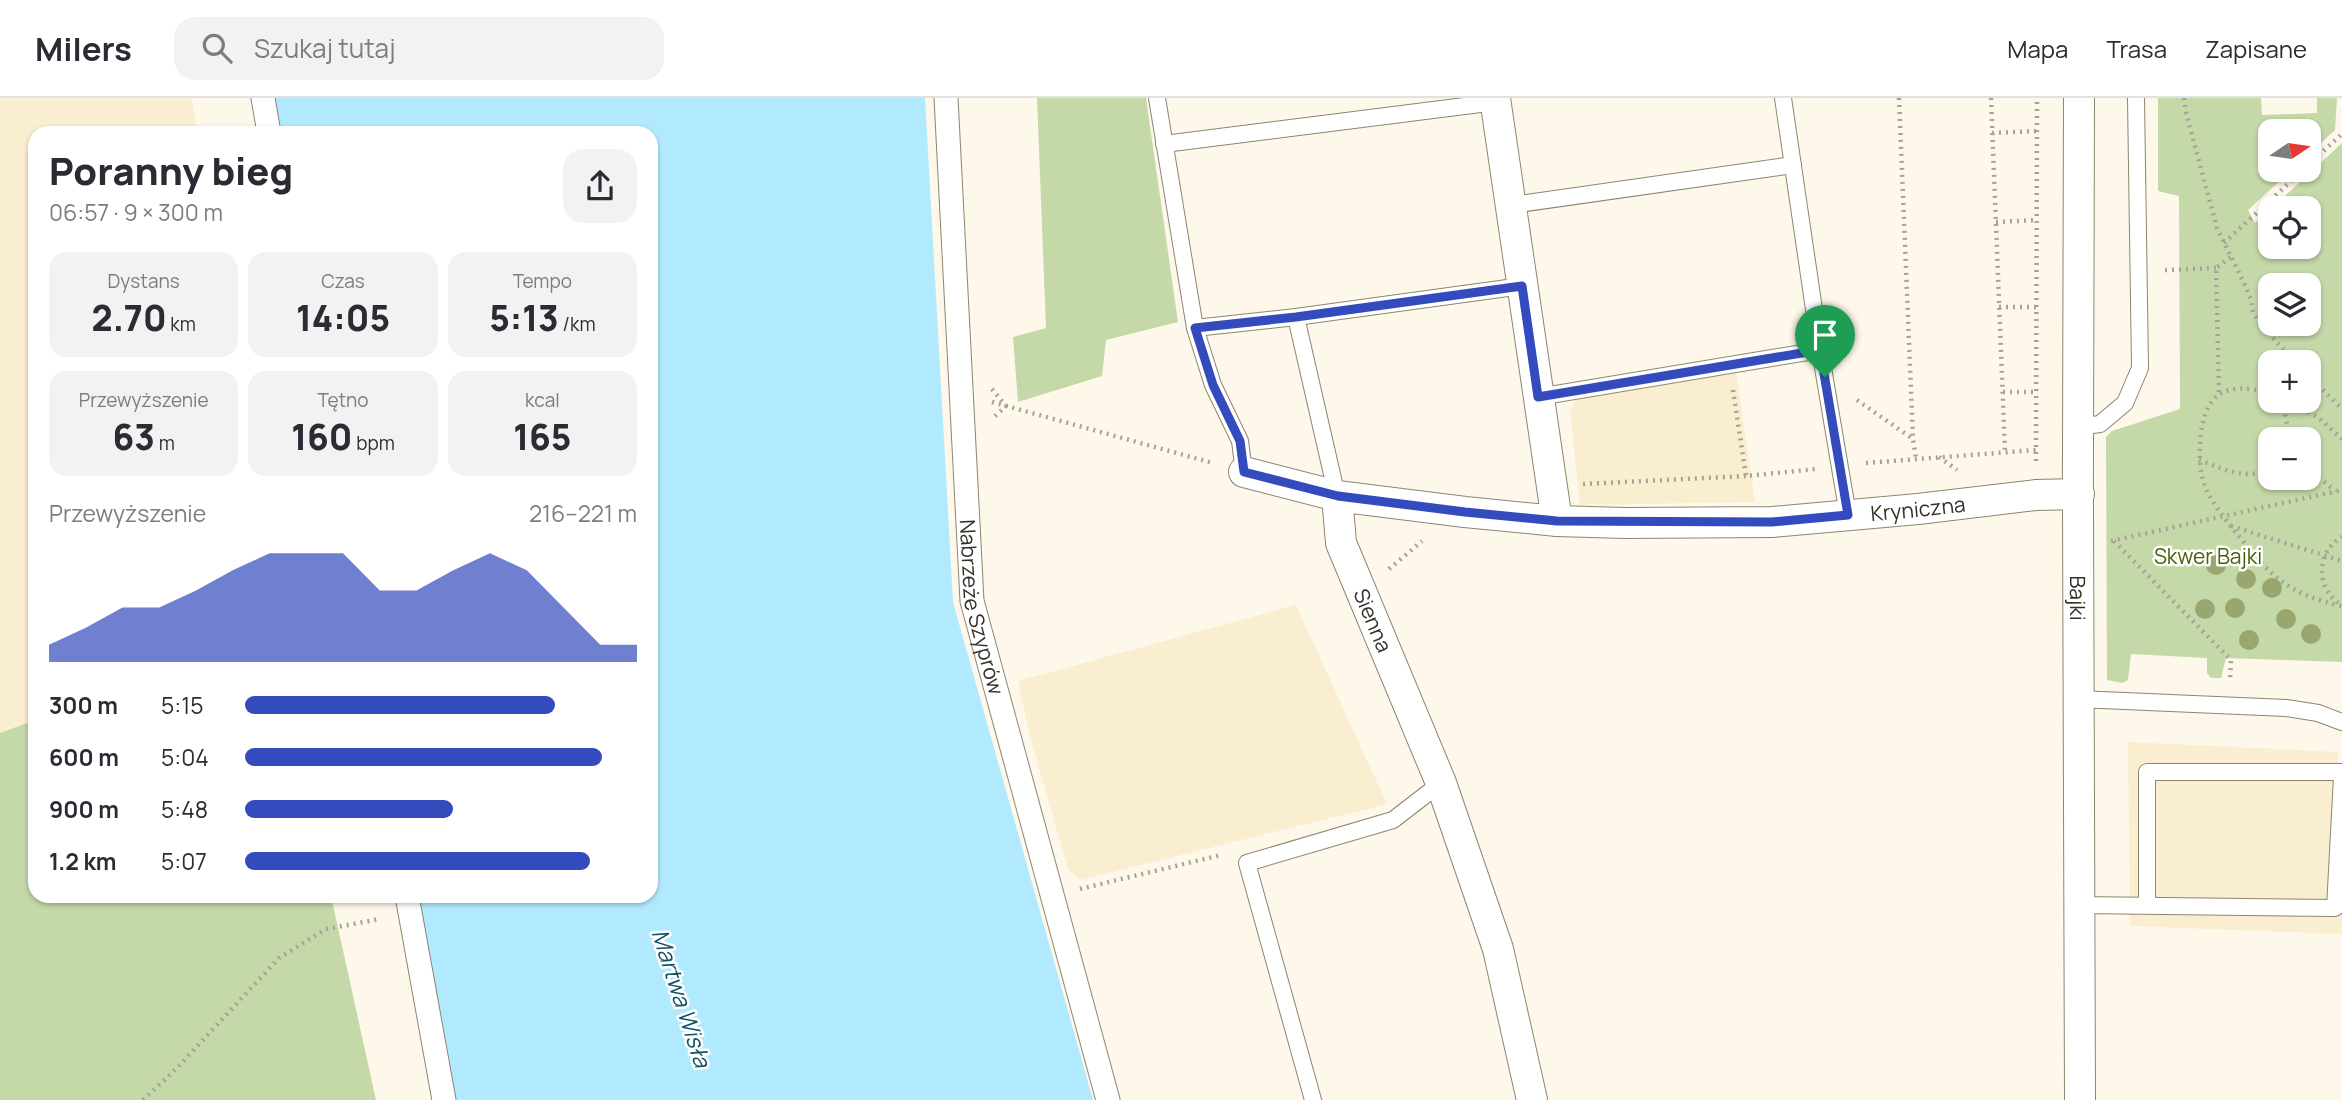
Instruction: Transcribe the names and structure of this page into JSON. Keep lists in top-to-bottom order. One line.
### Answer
{"streets":{"street":["Kryniczna","Bajki","Nabrzeże Szyprów","Sienna"]},"crossings":[["Kryniczna","Bajki"],["Kryniczna","Sienna"]],"water":["Martwa Wisła"],"parks":["Skwer Bajki"],"north":"right","page":{"header":"Milers","search":"Szukaj tutaj","nav":["Mapa","Trasa","Zapisane"],"map_buttons":["+","−"],"heading":["Poranny bieg","06:57 · 9 × 300 m"],"stats":[["Dystans","2.70 km"],["Czas","14:05"],["Tempo","5:13 /km"],["Przewyższenie","63 m"],["Tętno","160 bpm"],["kcal","165"]],"chart":["Przewyższenie","216–221 m"],"list":[{"name":"300 m","note":"5:15"},{"name":"600 m","note":"5:04"},{"name":"900 m","note":"5:48"},{"name":"1.2 km","note":"5:07"}]}}
